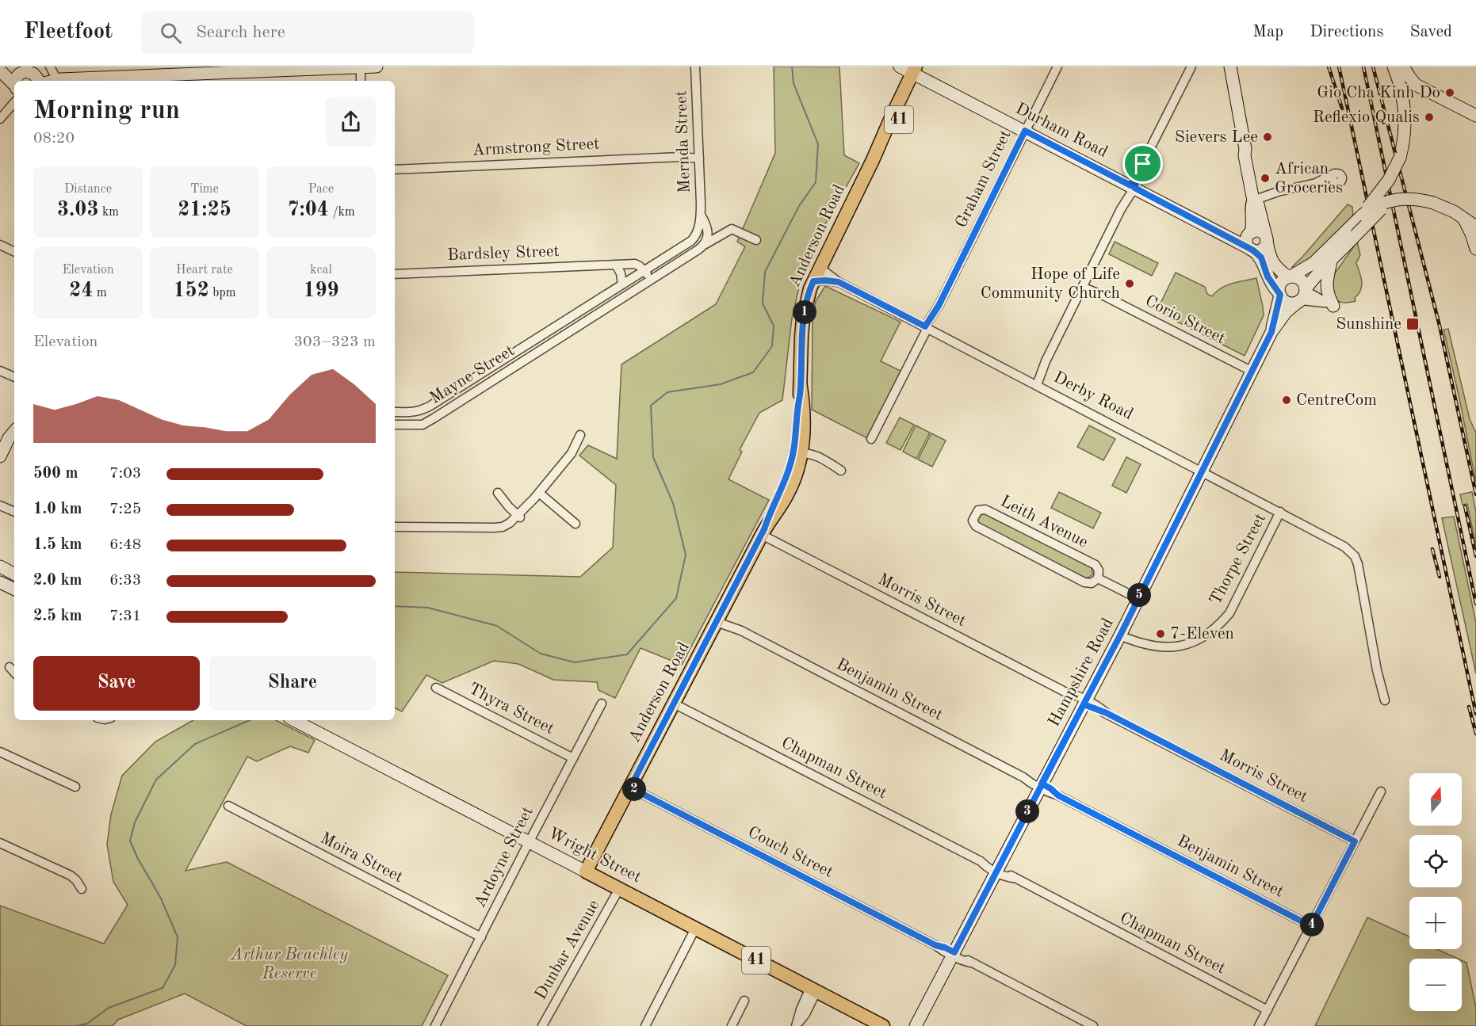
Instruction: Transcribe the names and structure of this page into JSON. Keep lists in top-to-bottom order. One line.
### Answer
{"streets":{"main road":["41","Anderson Road","Wright Street"],"street":["Durham Road","Mernda Street","Armstrong Street","Graham Street","Bardsley Street","Corio Street","Mayne Street","Derby Road","Leith Avenue","Thorpe Street","Morris Street","Hampshire Road","Benjamin Street","Thyra Street","Chapman Street","Couch Street","Ardoyne Street","Moira Street","Dunbar Avenue"]},"crossings":[["Durham Road","Graham Street"],["Durham Road","Anderson Road"],["Mernda Street","Armstrong Street"],["Mernda Street","Mayne Street"],["Graham Street","Derby Road"],["Anderson Road","Derby Road"],["Anderson Road","Morris Street"],["Anderson Road","Benjamin Street"],["Anderson Road","Chapman Street"],["Anderson Road","Couch Street"],["Anderson Road","Wright Street"],["Bardsley Street","Mayne Street"],["Corio Street","Hampshire Road"],["Derby Road","Thorpe Street"],["Derby Road","Hampshire Road"],["Leith Avenue","Hampshire Road"],["Thorpe Street","Hampshire Road"],["Morris Street","Hampshire Road"],["Hampshire Road","Benjamin Street"],["Hampshire Road","Chapman Street"],["Hampshire Road","Couch Street"],["Thyra Street","Ardoyne Street"],["Wright Street","Ardoyne Street"],["Wright Street","Dunbar Avenue"],["Ardoyne Street","Moira Street"]],"parks":["Arthur Beachley Reserve"],"places":{"other":["Gio Cha Kinh Do","Reflexio Qualis","Sievers Lee","African Groceries","Hope of Life Community Church","CentreCom","7-Eleven"],"transit":["Sunshine"]},"north":"top","page":{"header":"Fleetfoot","search":"Search here","nav":["Map","Directions","Saved"],"heading":["Morning run","08:20"],"stats":[["Distance","3.03 km"],["Time","21:25"],["Pace","7:04 /km"],["Elevation","24 m"],["Heart rate","152 bpm"],["kcal","199"]],"pins":["1","5","2","3","4"],"chart":["Elevation","303–323 m"],"list":[{"name":"500 m","note":"7:03"},{"name":"1.0 km","note":"7:25"},{"name":"1.5 km","note":"6:48"},{"name":"2.0 km","note":"6:33"},{"name":"2.5 km","note":"7:31"}],"buttons":["Save","Share"],"map_buttons":["+","−"]}}
